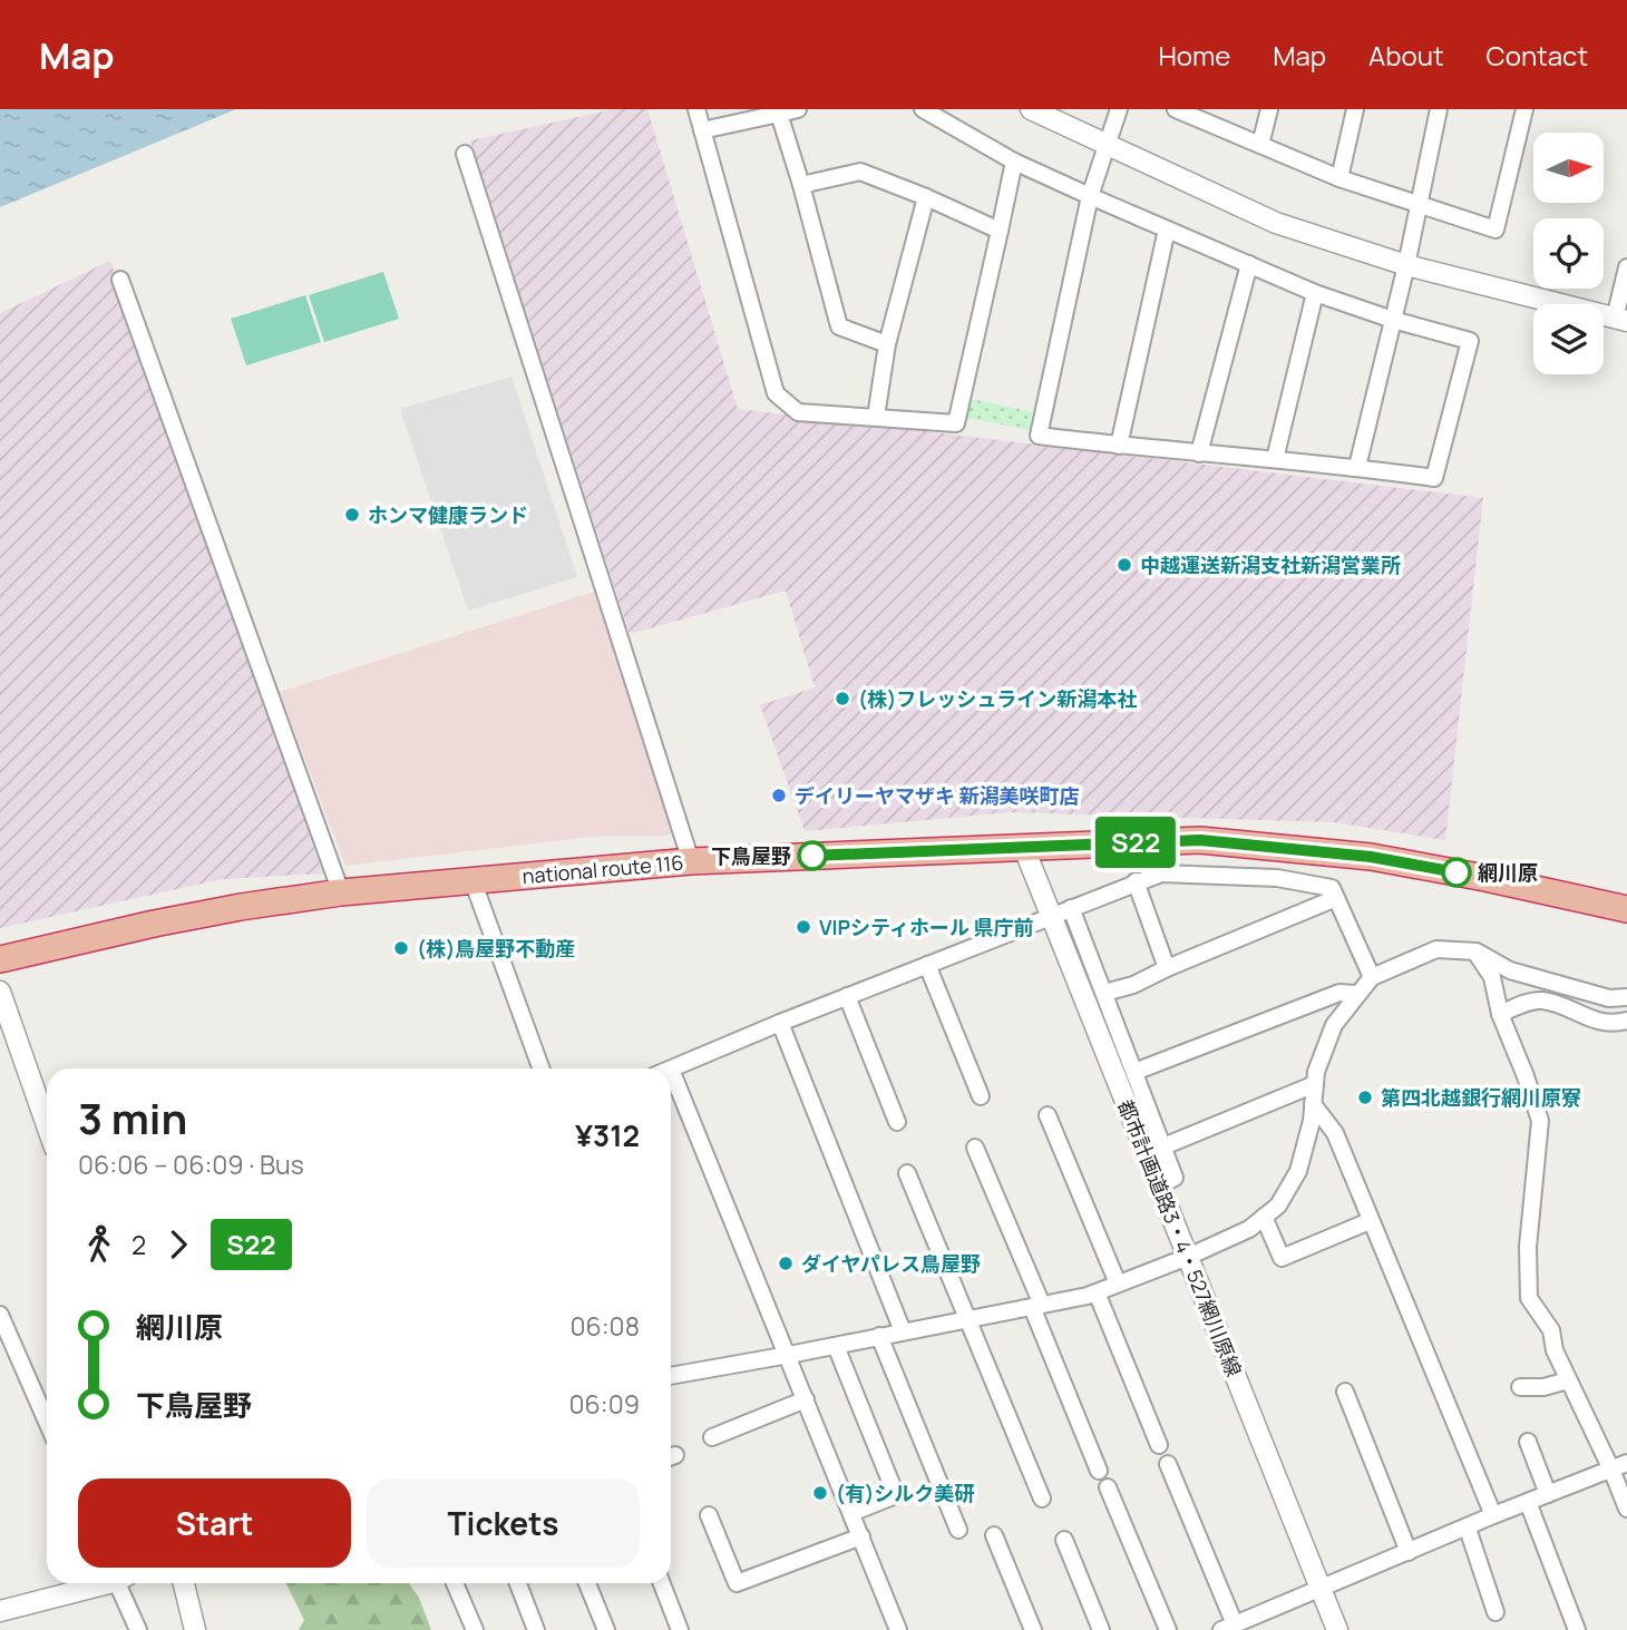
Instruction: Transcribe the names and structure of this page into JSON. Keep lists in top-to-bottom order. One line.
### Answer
{"streets":{"highway":["national route 116"],"street":["都市計画道路3・4・527網川原線"]},"crossings":[["national route 116","都市計画道路3・4・527網川原線"]],"places":["ホンマ健康ランド","中越運送新潟支社新潟営業所","(株)フレッシュライン新潟本社","デイリーヤマザキ 新潟美咲町店","下鳥屋野","網川原","VIPシティホール 県庁前","(株)鳥屋野不動産","第四北越銀行網川原寮","ダイヤパレス鳥屋野","(有)シルク美研"],"lines":["bus line S22"],"north":"right","page":{"header":"Map","nav":["Home","Map","About","Contact"],"on_map":"S22","heading":["3 min","06:06 – 06:09 · Bus","¥312"],"legs":["2","S22"],"list":[{"name":"網川原","value":"06:08"},{"name":"下鳥屋野","value":"06:09"}],"buttons":["Start","Tickets"]}}
